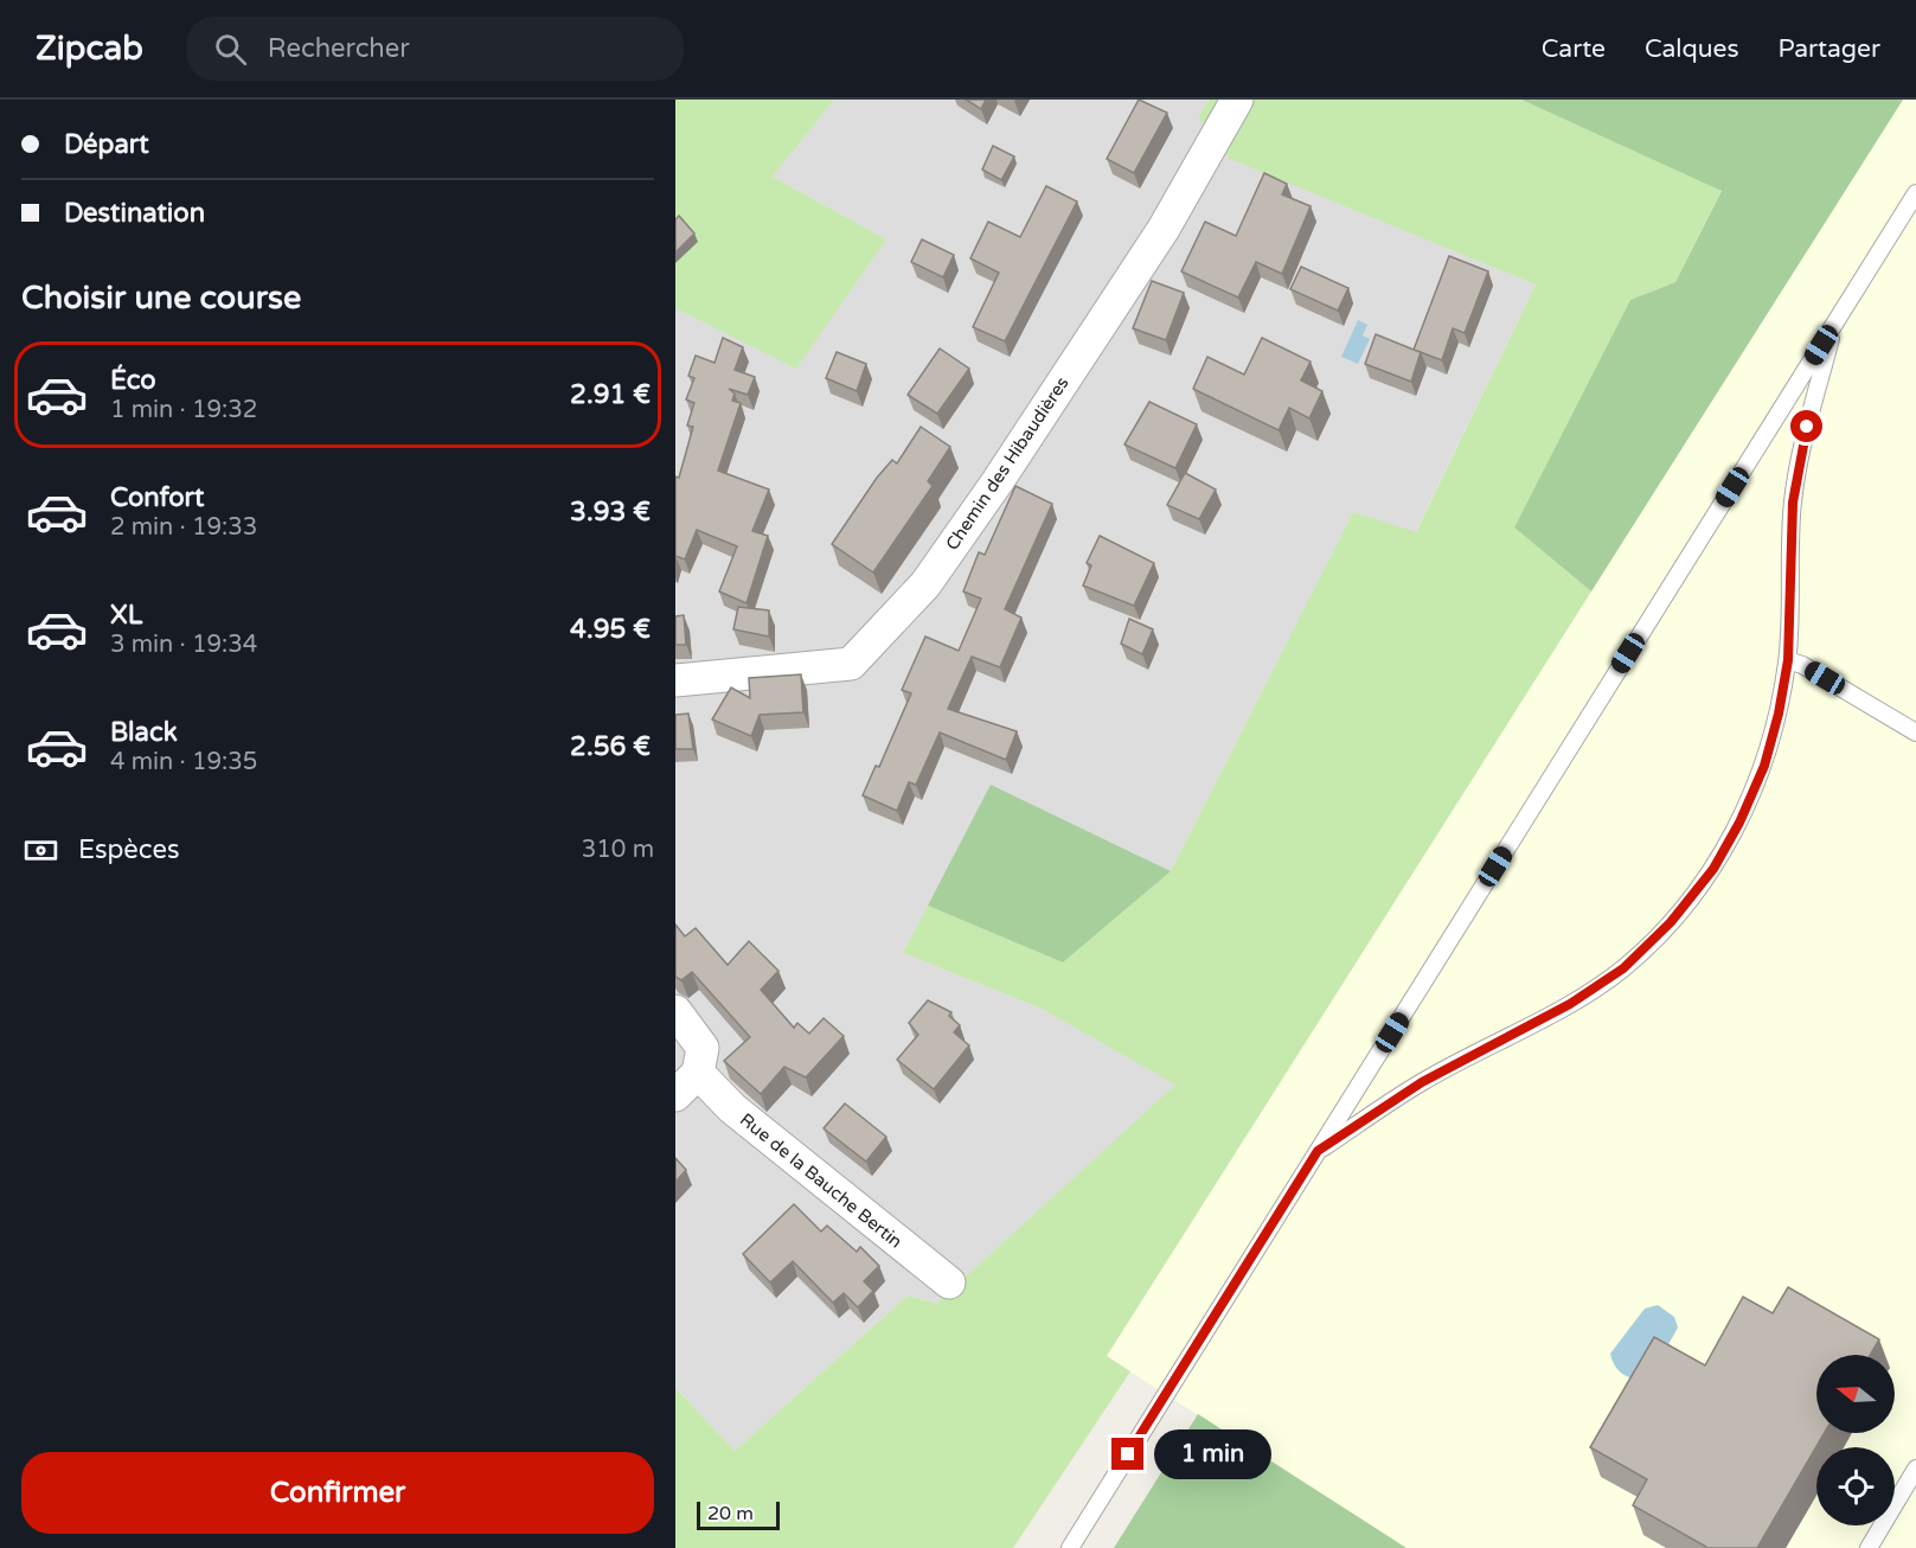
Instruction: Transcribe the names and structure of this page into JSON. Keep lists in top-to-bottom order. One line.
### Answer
{"streets":{"street":["Chemin des Hibaudières","Rue de la Bauche Bertin"]},"scale_bar":"20 m","north":"left","page":{"header":"Zipcab","search":"Rechercher","nav":["Carte","Calques","Partager"],"banner":["Départ","Destination"],"heading":"Choisir une course","list":[{"name":"Éco","note":"1 min · 19:32","value":"2.91 €"},{"name":"Confort","note":"2 min · 19:33","value":"3.93 €"},{"name":"XL","note":"3 min · 19:34","value":"4.95 €"},{"name":"Black","note":"4 min · 19:35","value":"2.56 €"}],"pay":["Espèces","310 m"],"bubble":"1 min","buttons":"Confirmer","scale":"20 m"}}
